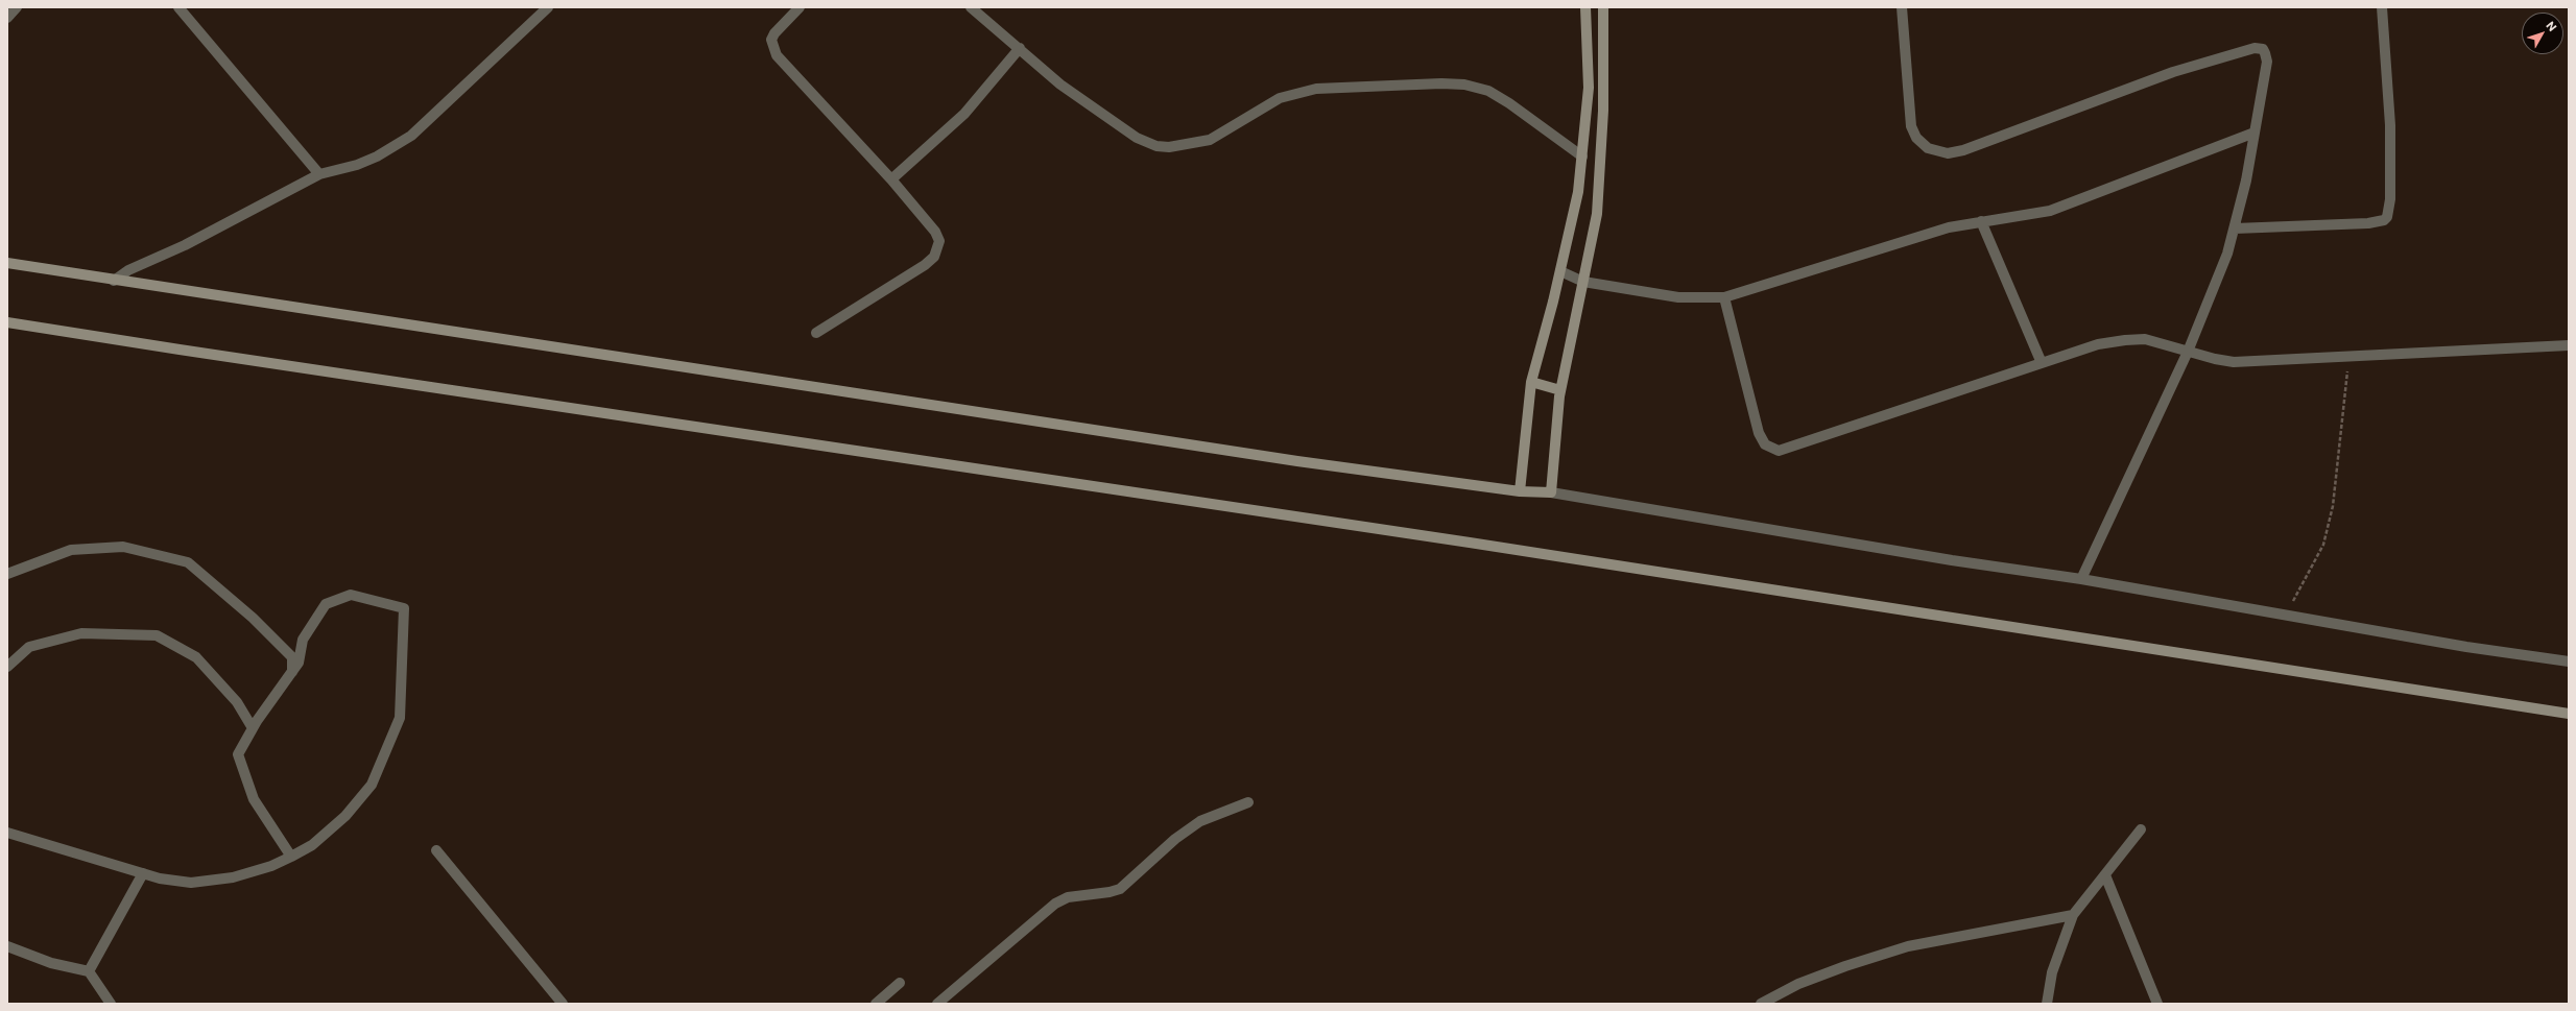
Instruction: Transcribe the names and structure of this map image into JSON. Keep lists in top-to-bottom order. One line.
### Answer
{"north":"top right"}
